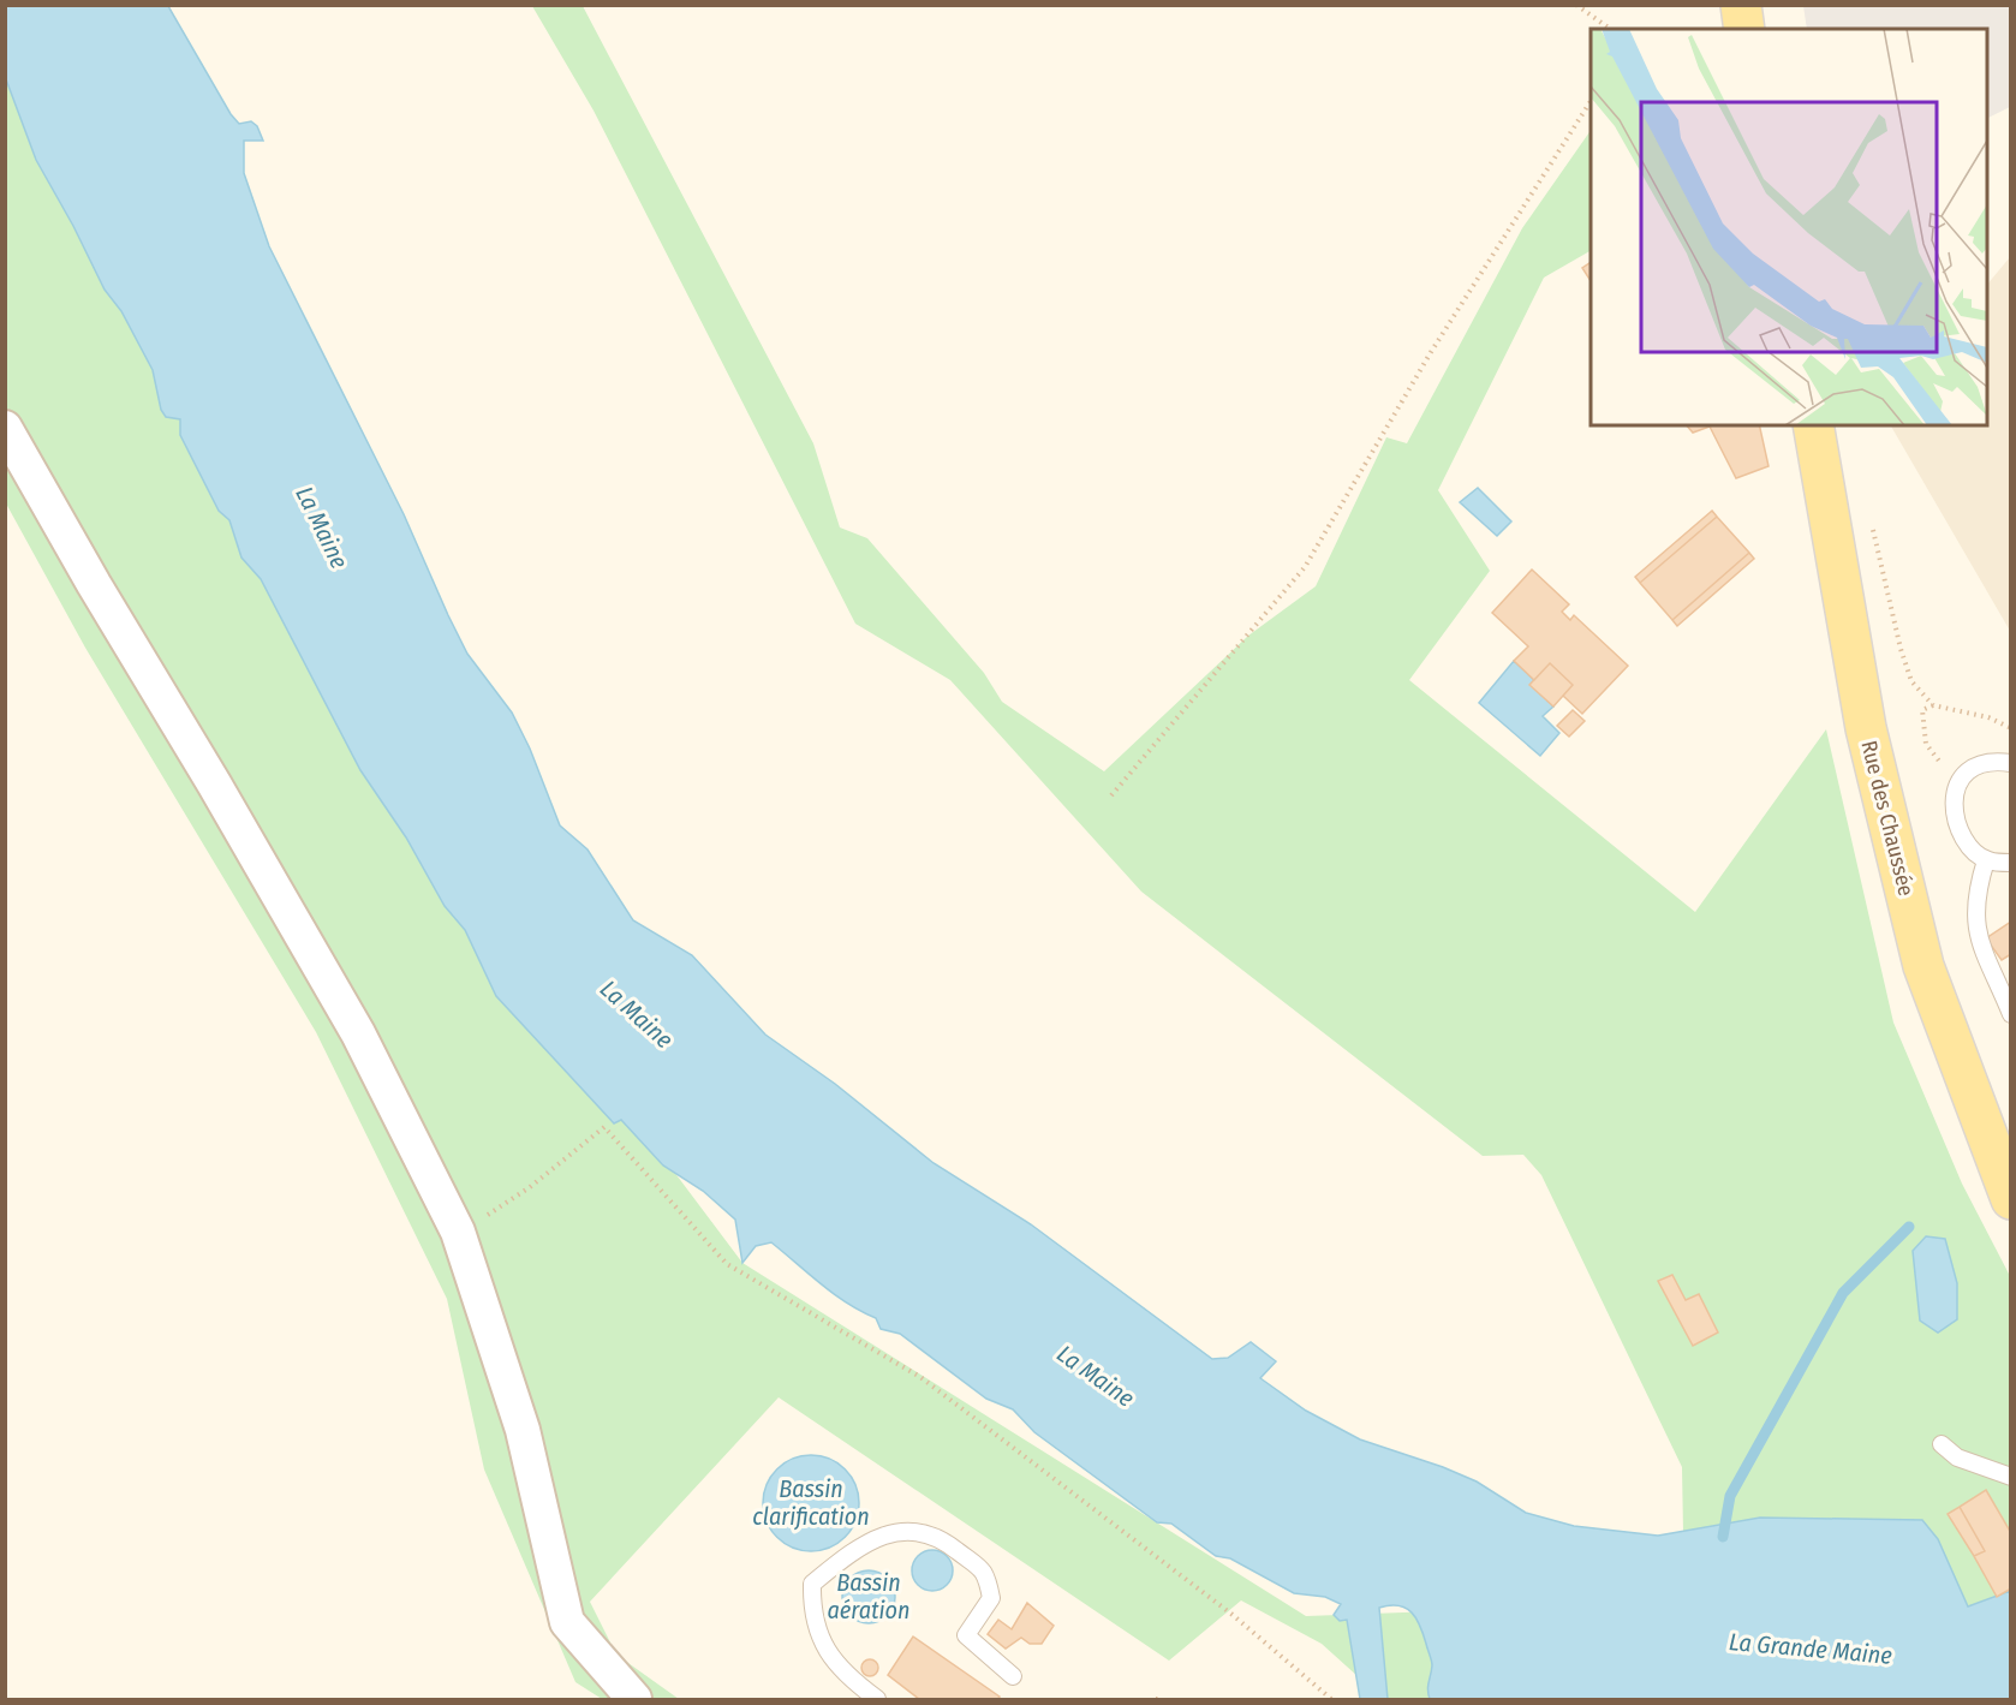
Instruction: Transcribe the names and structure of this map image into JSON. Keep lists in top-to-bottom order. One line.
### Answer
{"streets":{"main road":["Rue des Chaussée"]},"water":["La Maine","Bassin clarification","Bassin aération","La Grande Maine"]}
